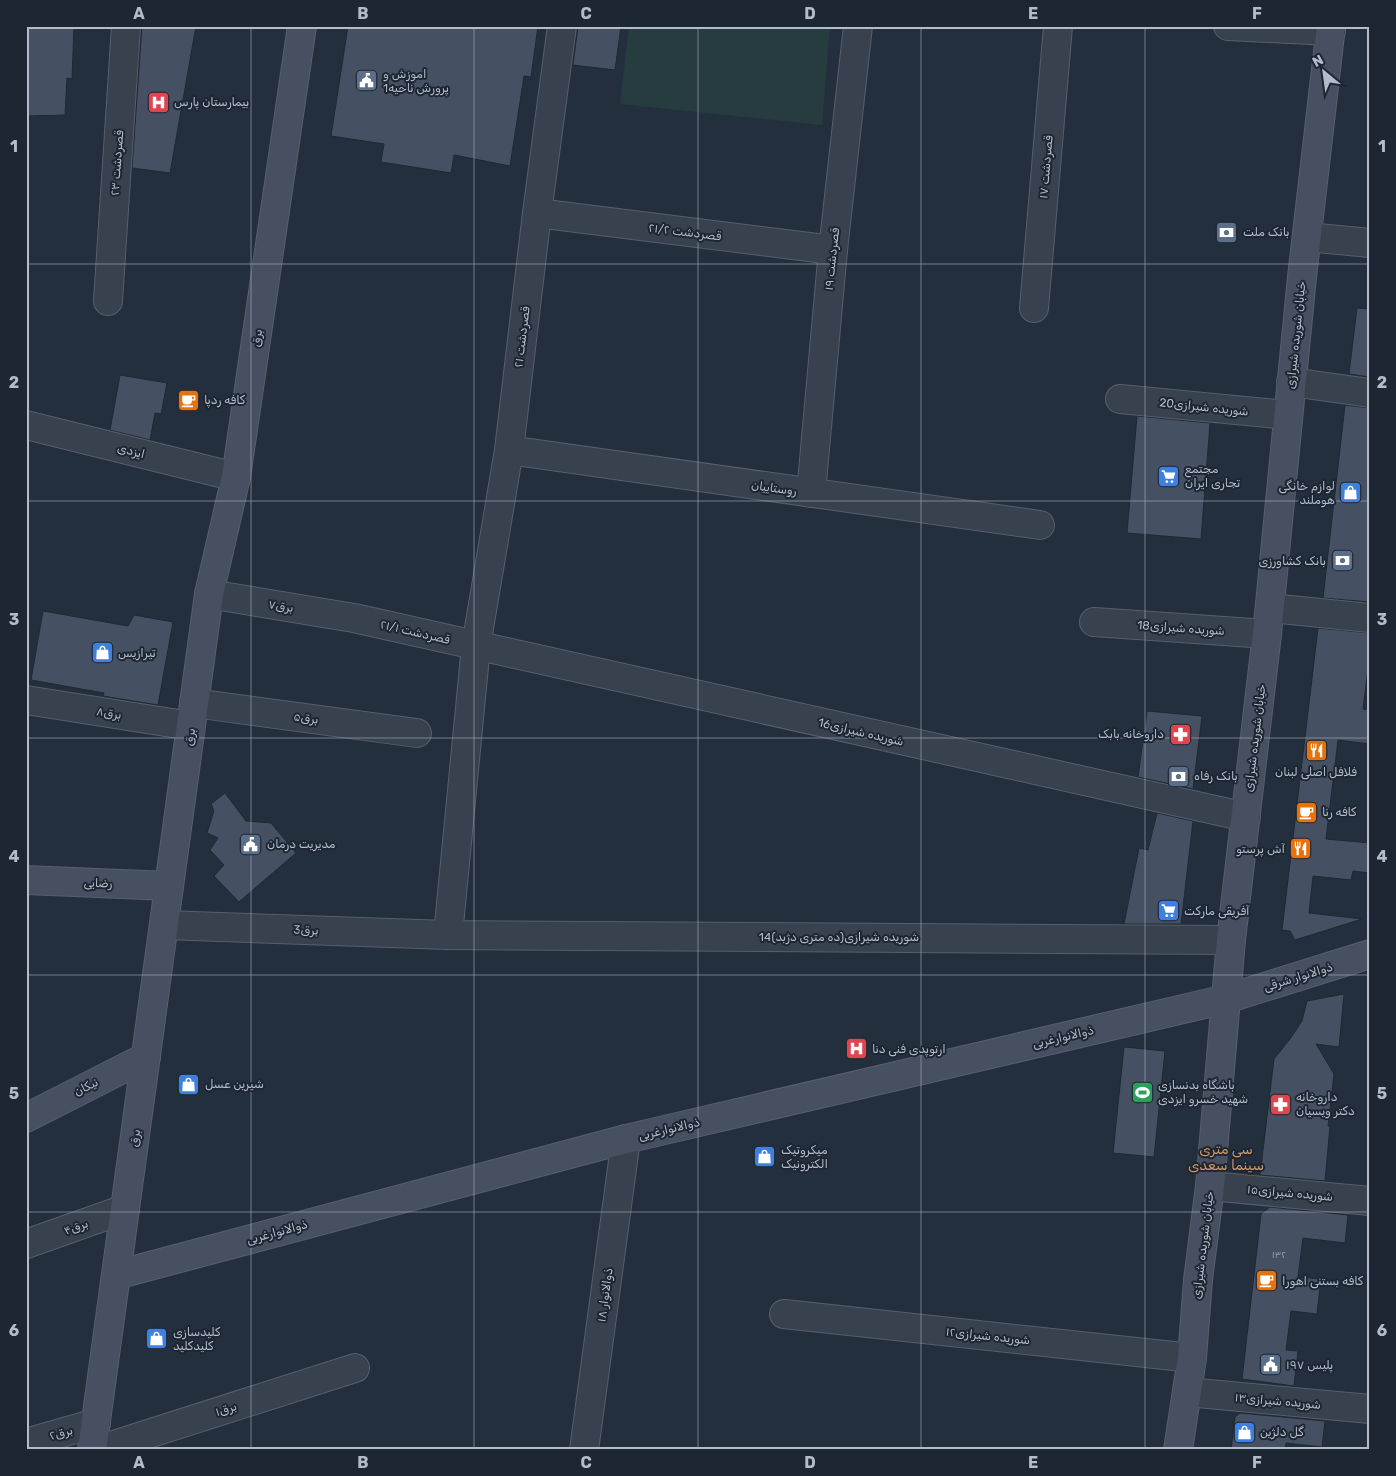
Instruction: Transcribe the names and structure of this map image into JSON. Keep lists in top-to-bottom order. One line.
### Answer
{"streets":{"street":["قصردشت ۲۳","قصردشت ۱۷","قصردشت ۲۱/۲","قصردشت ۱۹","خیابان شوریده شیرازی","قصردشت ۲۱","برق","20شوریده شیرازی","ایزدی","روستاییان","برق۷","18شوریده شیرازی","قصردشت ۲۱/۱","برق۸","برق۵","شوریده شیرازی16","رضایی","3برق","14شوریده شیرازی(ده متری دژبد)","ذوالانوار شرقی","ذوالانوارغربی","نیکان","شوریده شیرازی۱۵","برق۴","ذوالانوار ۱۸","شوریده شیرازی۱۲","شوریده شیرازی۱۳","برق۱","برق۲"]},"crossings":[["قصردشت ۲۱/۲","قصردشت ۱۹"],["قصردشت ۲۱/۲","قصردشت ۲۱"],["قصردشت ۱۹","روستاییان"],["خیابان شوریده شیرازی","20شوریده شیرازی"],["خیابان شوریده شیرازی","18شوریده شیرازی"],["خیابان شوریده شیرازی","شوریده شیرازی16"],["خیابان شوریده شیرازی","14شوریده شیرازی(ده متری دژبد)"],["خیابان شوریده شیرازی","ذوالانوار شرقی"],["خیابان شوریده شیرازی","ذوالانوارغربی"],["خیابان شوریده شیرازی","شوریده شیرازی۱۵"],["خیابان شوریده شیرازی","شوریده شیرازی۱۲"],["خیابان شوریده شیرازی","شوریده شیرازی۱۳"],["قصردشت ۲۱","روستاییان"],["قصردشت ۲۱","قصردشت ۲۱/۱"],["قصردشت ۲۱","شوریده شیرازی16"],["قصردشت ۲۱","3برق"],["قصردشت ۲۱","14شوریده شیرازی(ده متری دژبد)"],["برق","ایزدی"],["برق","برق۷"],["برق","برق۸"],["برق","برق۵"],["برق","رضایی"],["برق","3برق"],["برق","ذوالانوارغربی"],["برق","نیکان"],["برق","برق۴"],["برق","برق۱"],["برق","برق۲"],["برق۷","قصردشت ۲۱/۱"],["قصردشت ۲۱/۱","شوریده شیرازی16"],["برق۸","برق۵"],["3برق","14شوریده شیرازی(ده متری دژبد)"],["ذوالانوار شرقی","ذوالانوارغربی"],["ذوالانوارغربی","ذوالانوار ۱۸"],["برق۱","برق۲"]],"districts":["سی متری سینما سعدی"],"places":{"public building":["اموزش و پرورش ناحیه1","مدیریت درمان","پلیس ۱۹۷"],"hospital":["بیمارستان پارس","ارتوپدی فنی دنا"],"bank":["بانک ملت","بانک کشاورزی","بانک رفاه"],"cafe":["کافه ردپا","کافه رنا","کافه بستنی اهورا"],"supermarket":["مجتمع تجاری ایران","آفریقی مارکت"],"shop":["لوازم خانگی هوملند","تیرازیس","شیرین عسل","میکروتیک الکترونیک","کلیدسازی کلیدکلید","گل دلژین"],"pharmacy":["داروخانه بابک","داروخانه دکتر ویسیان"],"restaurant":["فلافل اصلی لبنان","آش پرستو"],"sports":["باشگاه بدنسازی شهید خسرو ایزدی"]},"house_numbers":["۱۳۲"],"north":"top left","grid":{"columns":["A","B","C","D","E","F"],"rows":["1","2","3","4","5","6"]}}
